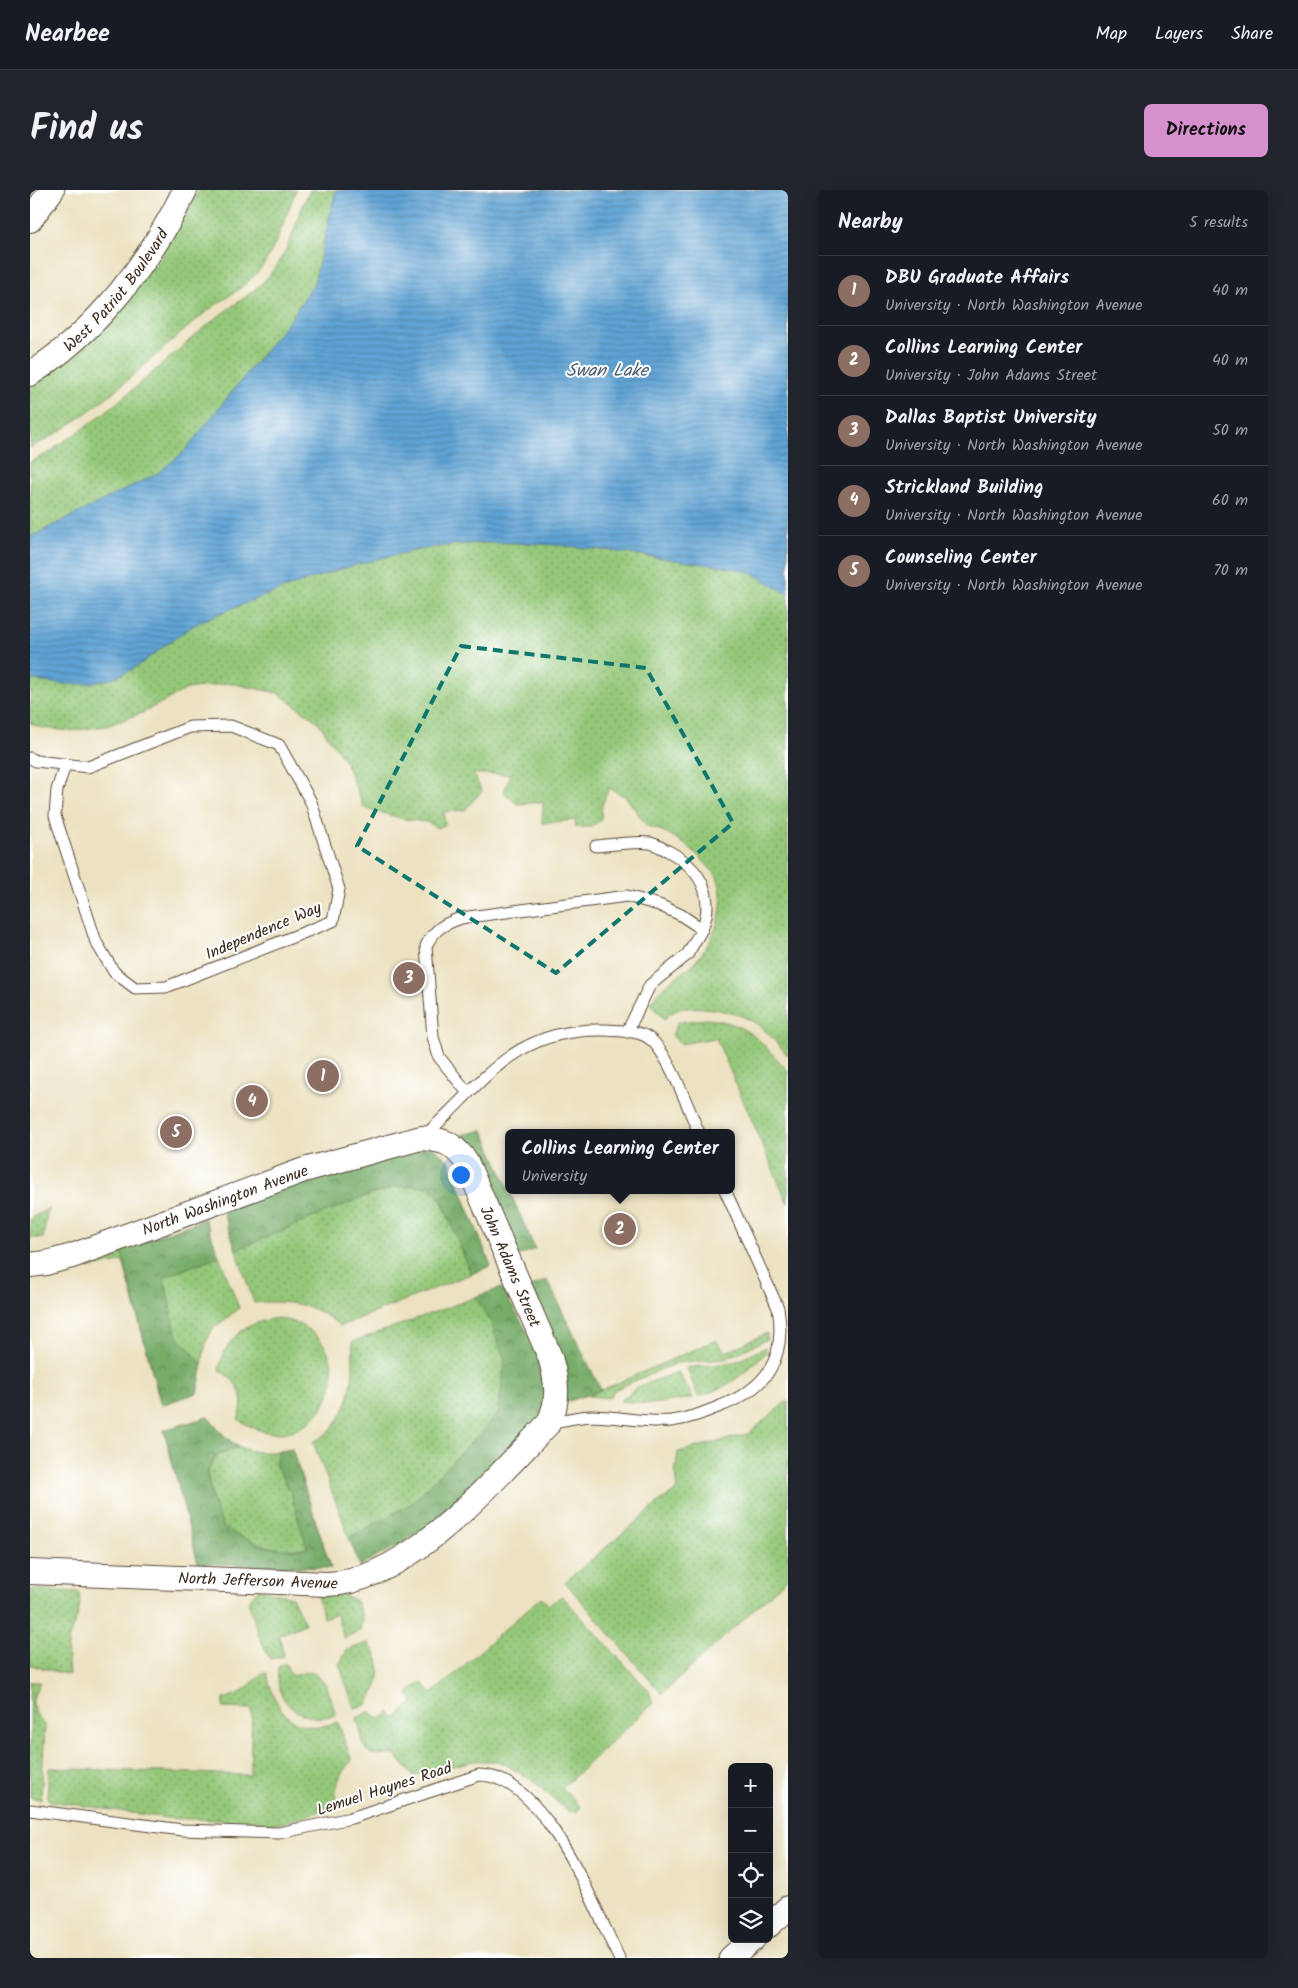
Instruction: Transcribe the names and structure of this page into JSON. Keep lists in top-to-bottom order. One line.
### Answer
{"streets":{"street":["West Patriot Boulevard","North Washington Avenue","John Adams Street","North Jefferson Avenue"],"lane":["Independence Way","Lemuel Haynes Road"]},"crossings":[["North Washington Avenue","John Adams Street"],["John Adams Street","North Jefferson Avenue"]],"water":["Swan Lake"],"page":{"header":"Nearbee","nav":["Map","Layers","Share"],"title":"Find us","buttons":"Directions","heading":["Nearby","5 results"],"list":[{"mark":"1","name":"DBU Graduate Affairs","note":"University · North Washington Avenue","value":"40 m"},{"mark":"2","name":"Collins Learning Center","note":"University · John Adams Street","value":"40 m"},{"mark":"3","name":"Dallas Baptist University","note":"University · North Washington Avenue","value":"50 m"},{"mark":"4","name":"Strickland Building","note":"University · North Washington Avenue","value":"60 m"},{"mark":"5","name":"Counseling Center","note":"University · North Washington Avenue","value":"70 m"}],"pins":["3","1","4","5","2"],"popup":["Collins Learning Center","University"],"map_buttons":["+","−"]}}
